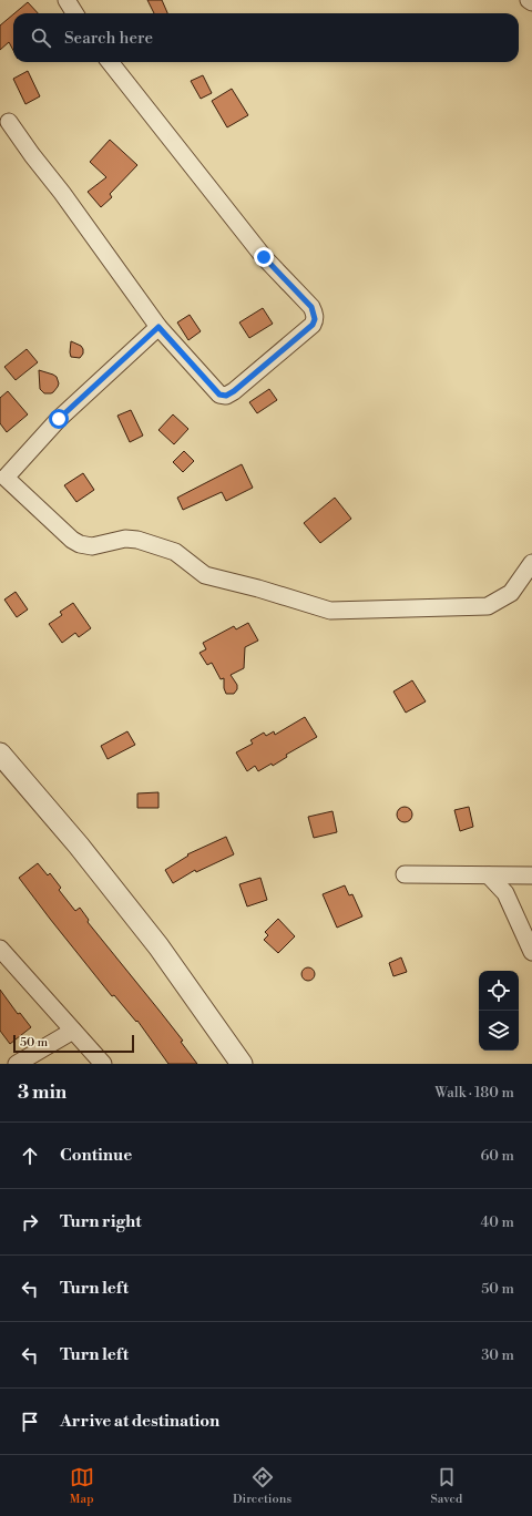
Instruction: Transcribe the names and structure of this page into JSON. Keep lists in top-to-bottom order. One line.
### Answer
{"scale_bar":"50 m","page":{"search":"Search here","scale":"50 m","heading":["3 min","Walk · 180 m"],"list":[["Continue","60 m"],["Turn right","40 m"],["Turn left","50 m"],["Turn left","30 m"],"Arrive at destination"],"nav":["Map","Directions","Saved"]}}
